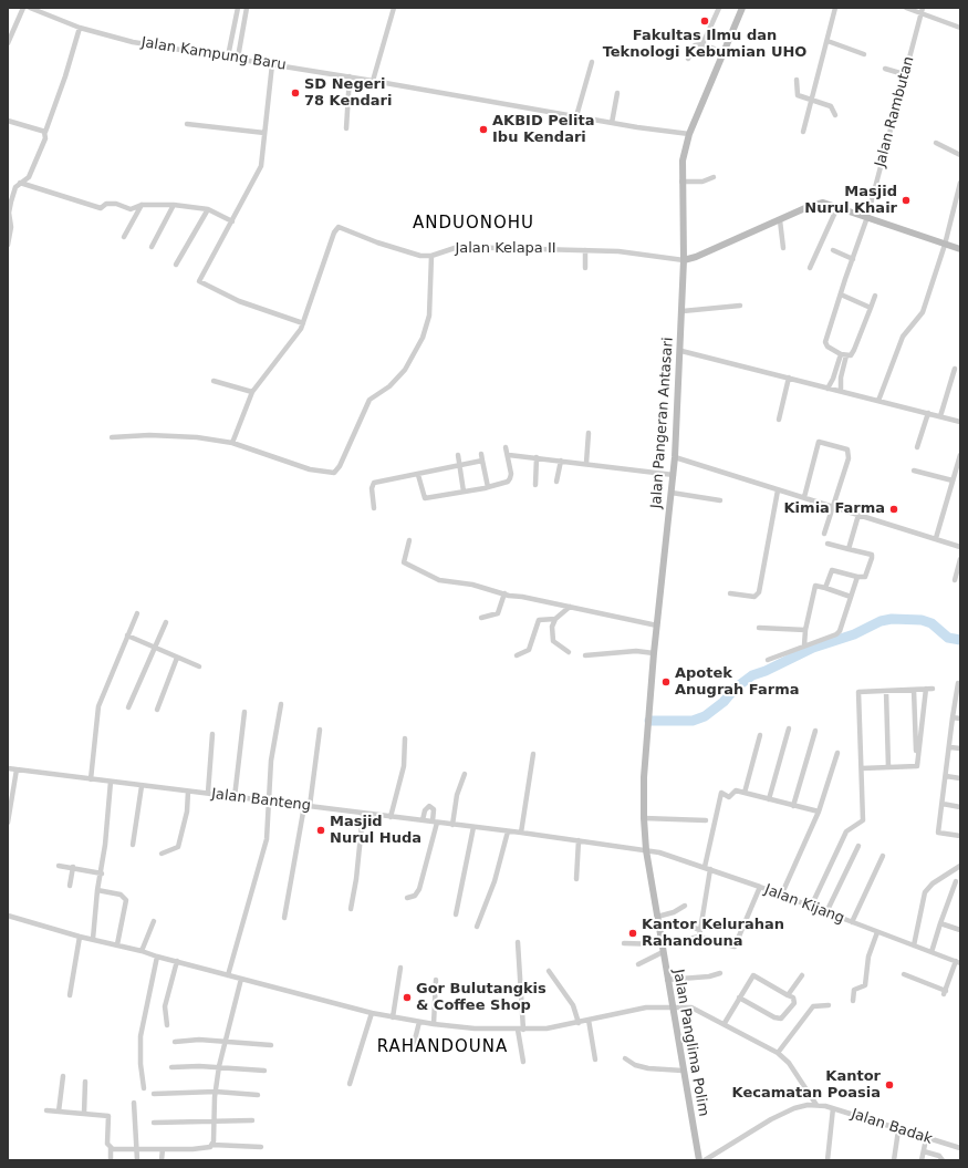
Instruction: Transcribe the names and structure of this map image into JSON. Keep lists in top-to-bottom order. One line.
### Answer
{"streets":{"street":["Jalan Kampung Baru","Jalan Rambutan","Jalan Kelapa II","Jalan Pangeran Antasari","Jalan Banteng","Jalan Kijang","Jalan Panglima Polim","Jalan Badak"]},"crossings":[["Jalan Kampung Baru","Jalan Pangeran Antasari"],["Jalan Kelapa II","Jalan Pangeran Antasari"],["Jalan Pangeran Antasari","Jalan Banteng"],["Jalan Pangeran Antasari","Jalan Kijang"],["Jalan Pangeran Antasari","Jalan Panglima Polim"],["Jalan Banteng","Jalan Kijang"],["Jalan Banteng","Jalan Panglima Polim"],["Jalan Kijang","Jalan Panglima Polim"]],"districts":["ANDUONOHU","RAHANDOUNA"],"places":["Fakultas Ilmu dan Teknologi Kebumian UHO","SD Negeri 78 Kendari","AKBID Pelita Ibu Kendari","Masjid Nurul Khair","Kimia Farma","Apotek Anugrah Farma","Masjid Nurul Huda","Kantor Kelurahan Rahandouna","Gor Bulutangkis & Coffee Shop","Kantor Kecamatan Poasia"]}
